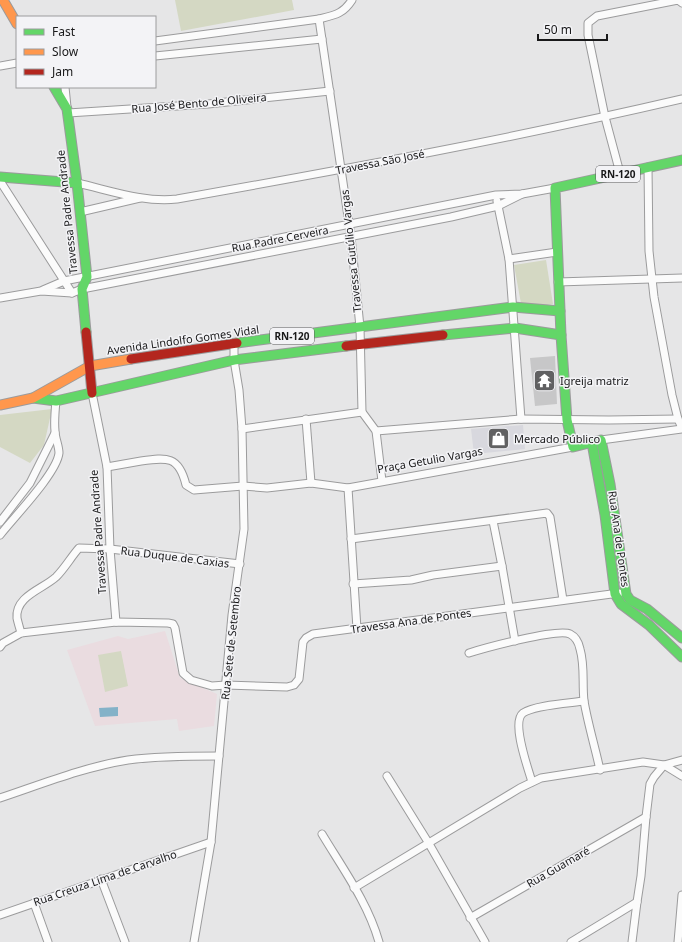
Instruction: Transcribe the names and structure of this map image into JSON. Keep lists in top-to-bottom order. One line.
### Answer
{"streets":{"main road":["RN-120","Travessa Padre Andrade","Rua Padre Cerveira","Avenida Lindolfo Gomes Vidal","Praça Getulio Vargas","Rua Ana de Pontes"],"street":["Rua José Bento de Oliveira","Travessa São José","Travessa Gutúlio Vargas","Rua Duque de Caxias","Travessa Ana de Pontes","Rua Sete de Setembro","Rua Guamaré","Rua Creuza Lima de Carvalho"]},"crossings":[["Rua José Bento de Oliveira","Travessa Padre Andrade"],["Rua José Bento de Oliveira","Travessa Gutúlio Vargas"],["Travessa São José","Travessa Padre Andrade"],["Travessa São José","Travessa Gutúlio Vargas"],["Travessa Padre Andrade","Rua Padre Cerveira"],["Travessa Padre Andrade","Avenida Lindolfo Gomes Vidal"],["Travessa Padre Andrade","Praça Getulio Vargas"],["Travessa Padre Andrade","Rua Duque de Caxias"],["Rua Padre Cerveira","Travessa Gutúlio Vargas"],["Travessa Gutúlio Vargas","Avenida Lindolfo Gomes Vidal"],["Avenida Lindolfo Gomes Vidal","Rua Sete de Setembro"],["Praça Getulio Vargas","Rua Ana de Pontes"],["Praça Getulio Vargas","Rua Sete de Setembro"],["Rua Ana de Pontes","Travessa Ana de Pontes"],["Rua Duque de Caxias","Rua Sete de Setembro"],["Travessa Ana de Pontes","Rua Sete de Setembro"],["Rua Sete de Setembro","Rua Creuza Lima de Carvalho"]],"places":{"temple":["Igreija matriz"],"shop":["Mercado Público"]},"legend":["Fast","Slow","Jam"],"scale_bar":"50 m"}
